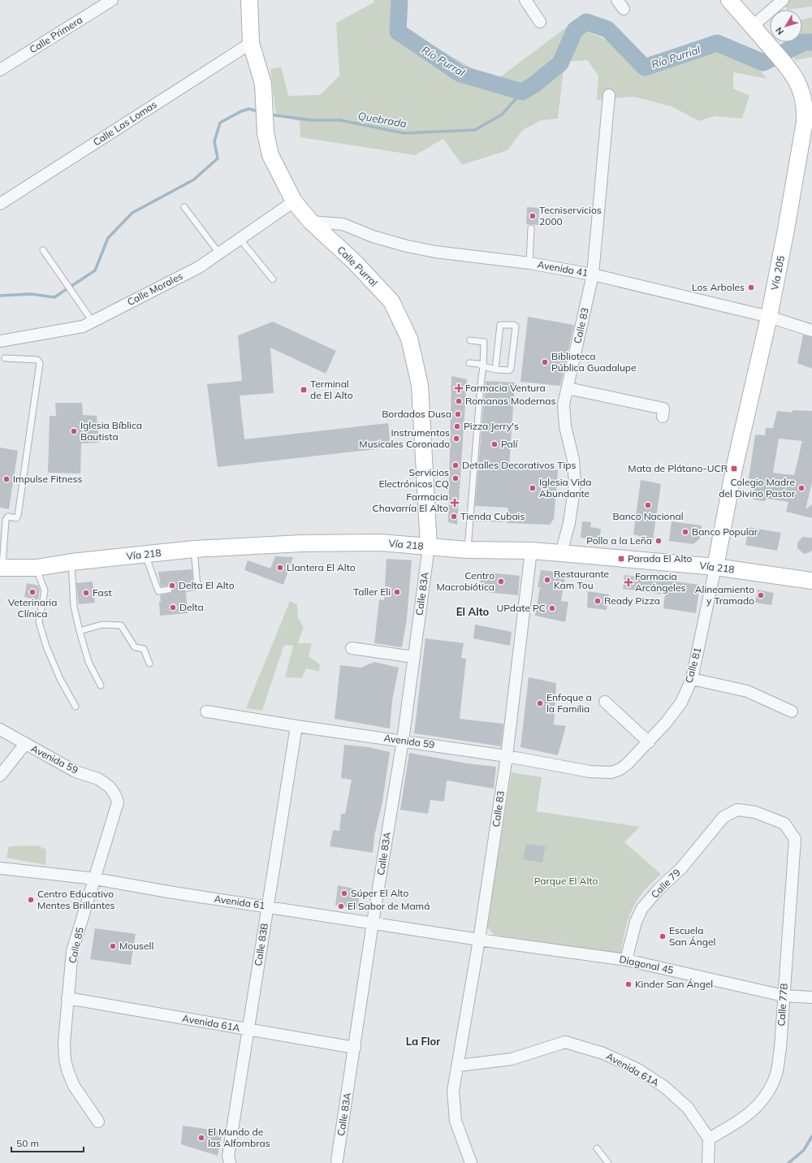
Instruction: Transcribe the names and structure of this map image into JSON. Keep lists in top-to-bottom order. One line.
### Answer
{"streets":{"main road":["Calle Purral","Vía 205","Vía 218"],"street":["Calle Primera","Calle Las Lomas","Avenida 41","Calle Morales","Calle 83","Calle 83A","Calle 81","Avenida 59","Calle 79","Avenida 61","Calle 83B","Calle 85","Diagonal 45","Calle 77B","Avenida 61A"]},"crossings":[["Calle Las Lomas","Calle Purral"],["Calle Purral","Avenida 41"],["Calle Purral","Calle Morales"],["Calle Purral","Vía 218"],["Calle Purral","Calle 83A"],["Avenida 41","Vía 205"],["Avenida 41","Calle 83"],["Vía 205","Vía 218"],["Vía 205","Calle 81"],["Calle 83","Vía 218"],["Calle 83","Avenida 59"],["Calle 83","Avenida 61"],["Calle 83","Diagonal 45"],["Calle 83","Avenida 61A"],["Vía 218","Calle 83A"],["Vía 218","Calle 81"],["Calle 83A","Avenida 59"],["Calle 83A","Avenida 61"],["Calle 83A","Avenida 61A"],["Calle 81","Avenida 59"],["Avenida 59","Calle 83B"],["Avenida 59","Calle 85"],["Calle 79","Diagonal 45"],["Calle 79","Calle 77B"],["Avenida 61","Calle 83B"],["Avenida 61","Calle 85"],["Avenida 61","Diagonal 45"],["Calle 83B","Avenida 61A"],["Calle 85","Avenida 61A"],["Diagonal 45","Calle 77B"],["Calle 77B","Avenida 61A"]],"districts":["El Alto","La Flor"],"water":["Río Purrial","Río Purral","Quebrada"],"parks":["Parque El Alto"],"places":{"other":["Tecniservicios 2000","Los Arboles","Biblioteca Pública Guadalupe","Romanas Modernas","Bordados Dusa","Pizza Jerry's","Iglesia Bíblica Bautista","Instrumentos Musicales Coronado","Palí","Detalles Decorativos Tips","Servicios Electrónicos CQ","Impulse Fitness","Iglesia Vida Abundante","Colegio Madre del Divino Pastor","Banco Nacional","Tienda Cubais","Banco Popular","Pollo a la Leña","Llantera El Alto","Restaurante Kam Tou","Centro Macrobiótica","Delta El Alto","Veterinaria Clínica","Taller Eli","Fast","Alineamiento y Tramado","Ready Pizza","Delta","UPdate PC","Enfoque a la Familia","Súper El Alto","Centro Educativo Mentes Brillantes","El Sabor de Mamá","Escuela San Ángel","Mousell","Kinder San Ángel","El Mundo de las Alfombras"],"health":["Farmacia Ventura","Farmacia Chavarría El Alto","Farmacia Arcángeles"],"transit":["Terminal de El Alto","Mata de Plátano-UCR","Parada El Alto"]},"scale_bar":"50 m","north":"bottom left"}
